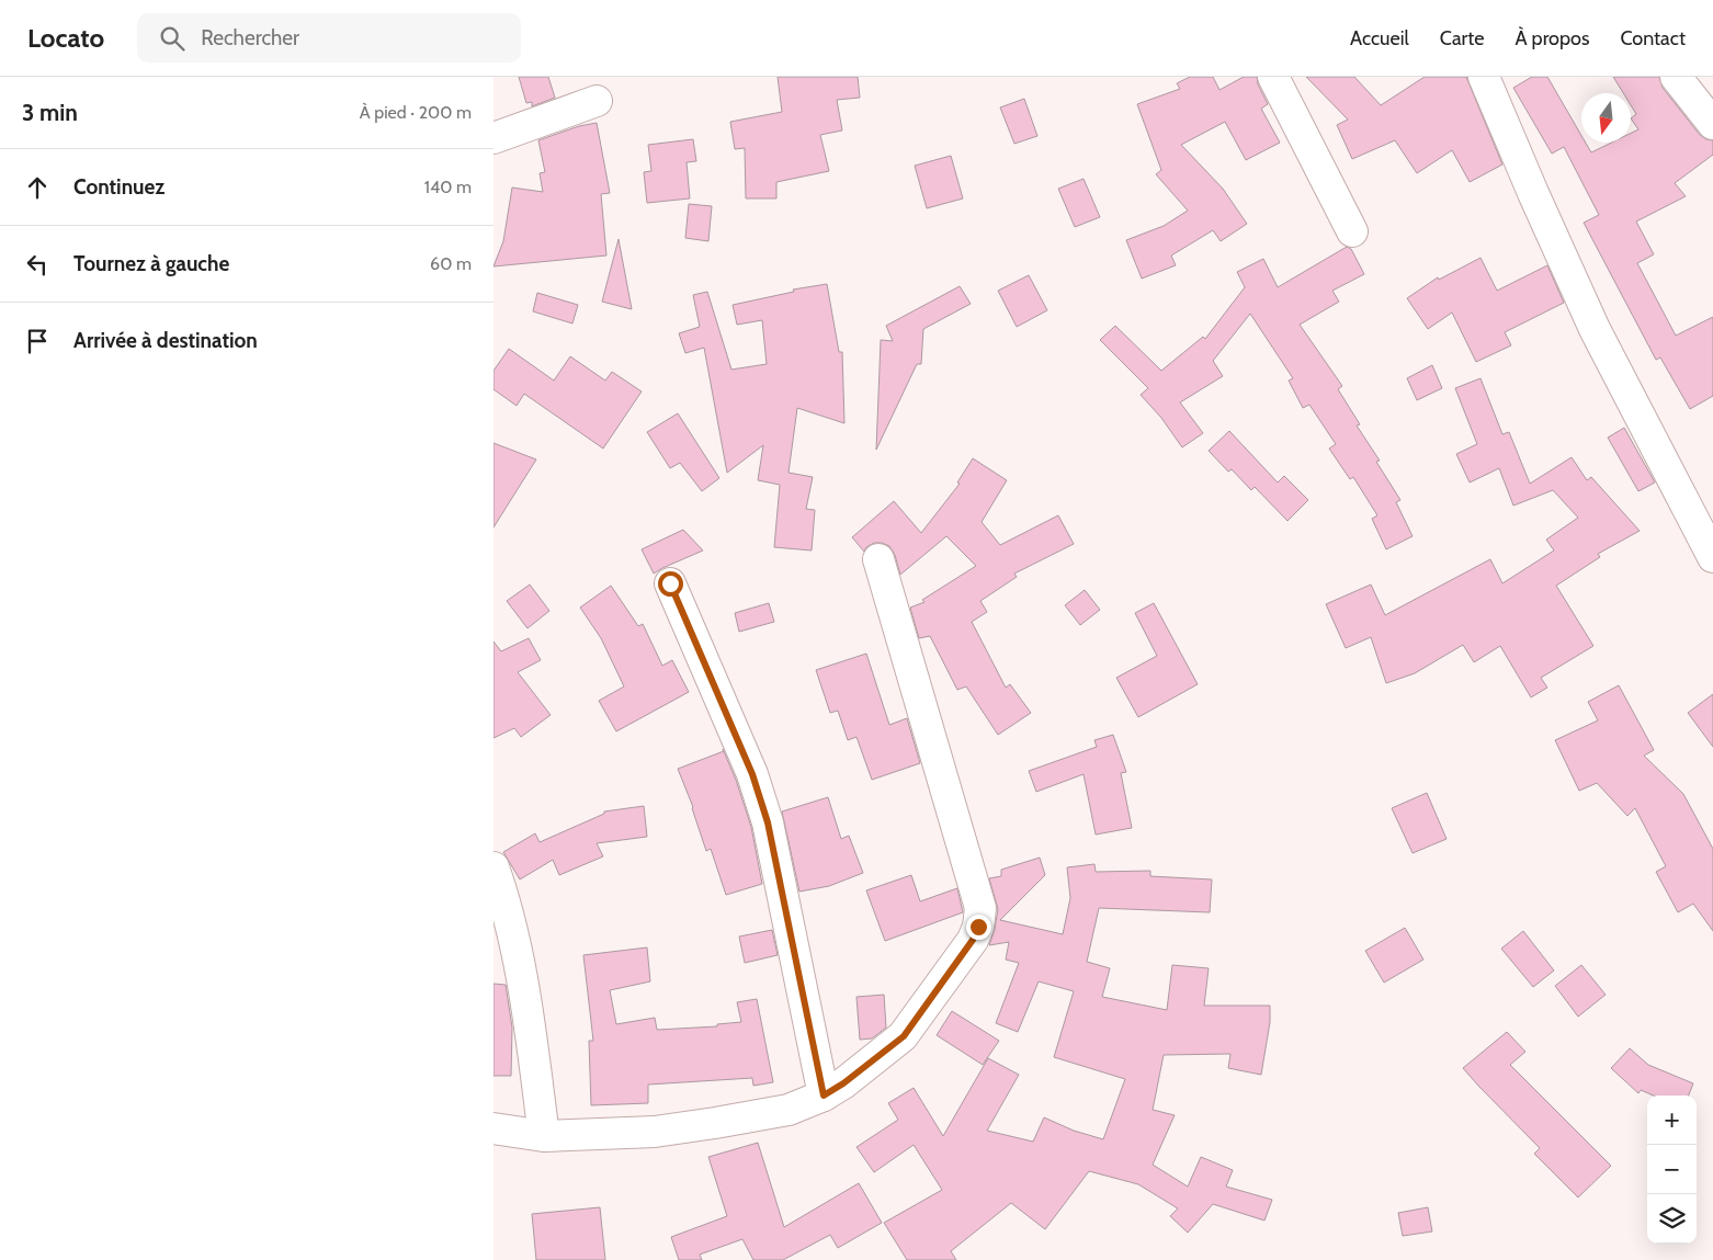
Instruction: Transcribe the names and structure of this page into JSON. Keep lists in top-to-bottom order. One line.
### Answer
{"north":"bottom","page":{"header":"Locato","search":"Rechercher","nav":["Accueil","Carte","À propos","Contact"],"heading":["3 min","À pied · 200 m"],"list":[["Continuez","140 m"],["Tournez à gauche","60 m"],"Arrivée à destination"],"map_buttons":["+","−"]}}
